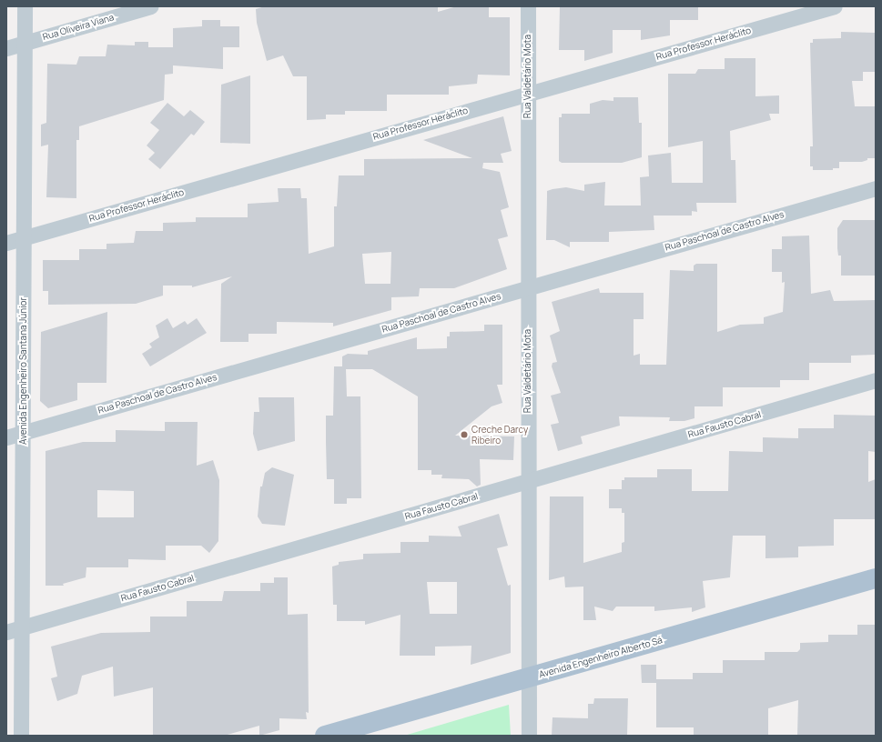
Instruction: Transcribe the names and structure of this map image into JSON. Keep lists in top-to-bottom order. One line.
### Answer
{"streets":{"main road":["Avenida Engenheiro Alberto Sá"],"street":["Rua Oliveira Viana","Rua Professor Heráclito","Rua Valdetário Mota","Rua Paschoal de Castro Alves","Avenida Engenheiro Santana Júnior","Rua Fausto Cabral"]},"crossings":[["Rua Oliveira Viana","Avenida Engenheiro Santana Júnior"],["Rua Professor Heráclito","Rua Valdetário Mota"],["Rua Professor Heráclito","Avenida Engenheiro Santana Júnior"],["Rua Valdetário Mota","Rua Paschoal de Castro Alves"],["Rua Valdetário Mota","Rua Fausto Cabral"],["Rua Valdetário Mota","Avenida Engenheiro Alberto Sá"],["Rua Paschoal de Castro Alves","Avenida Engenheiro Santana Júnior"],["Avenida Engenheiro Santana Júnior","Rua Fausto Cabral"]],"places":["Creche Darcy Ribeiro"]}
